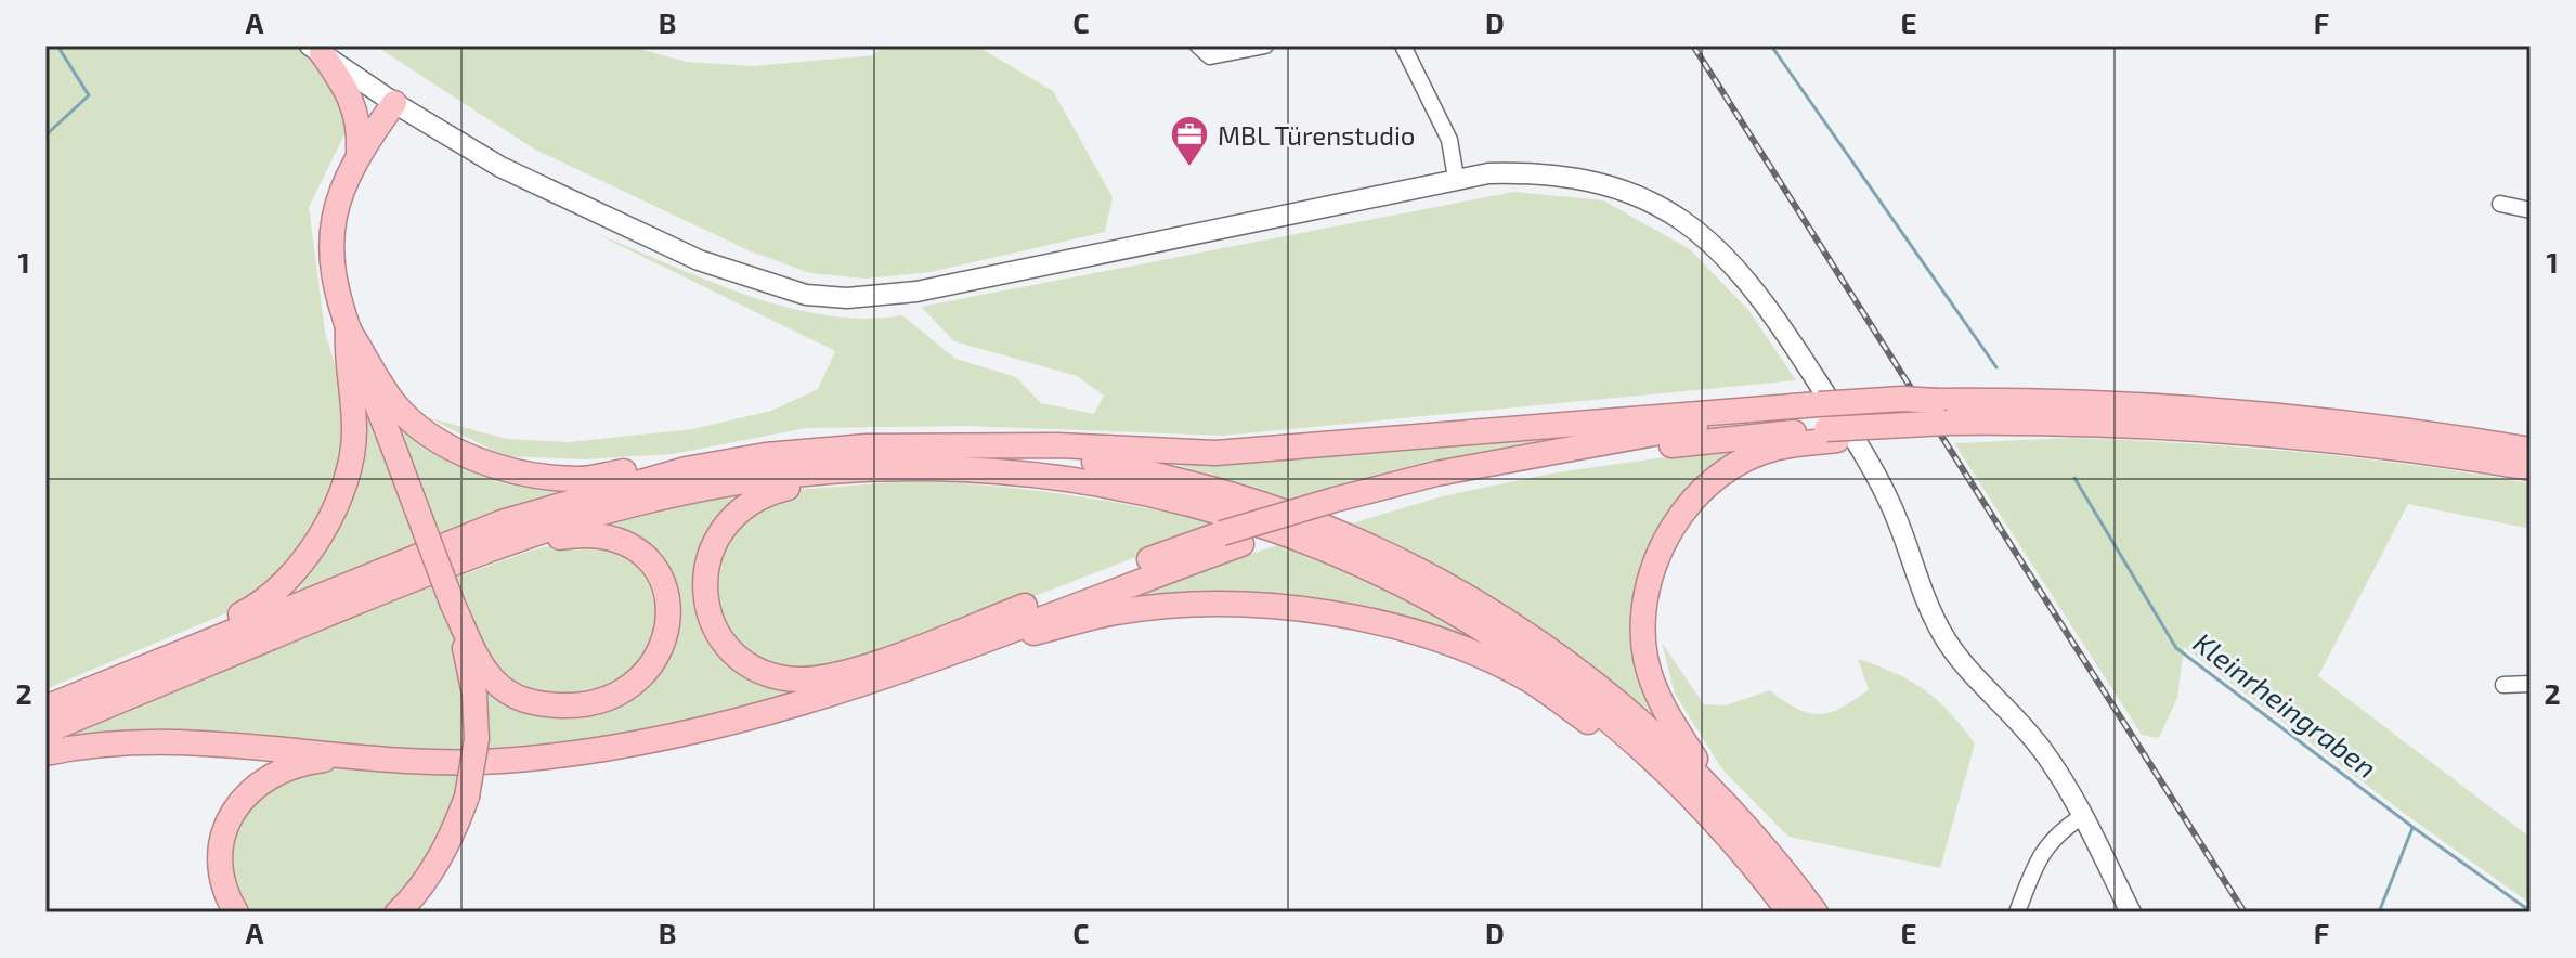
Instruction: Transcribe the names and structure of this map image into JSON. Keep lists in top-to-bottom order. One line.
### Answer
{"water":["Kleinrheingraben"],"places":{"office":["MBL Türenstudio"]},"grid":{"columns":["A","B","C","D","E","F"],"rows":["1","2"]}}
